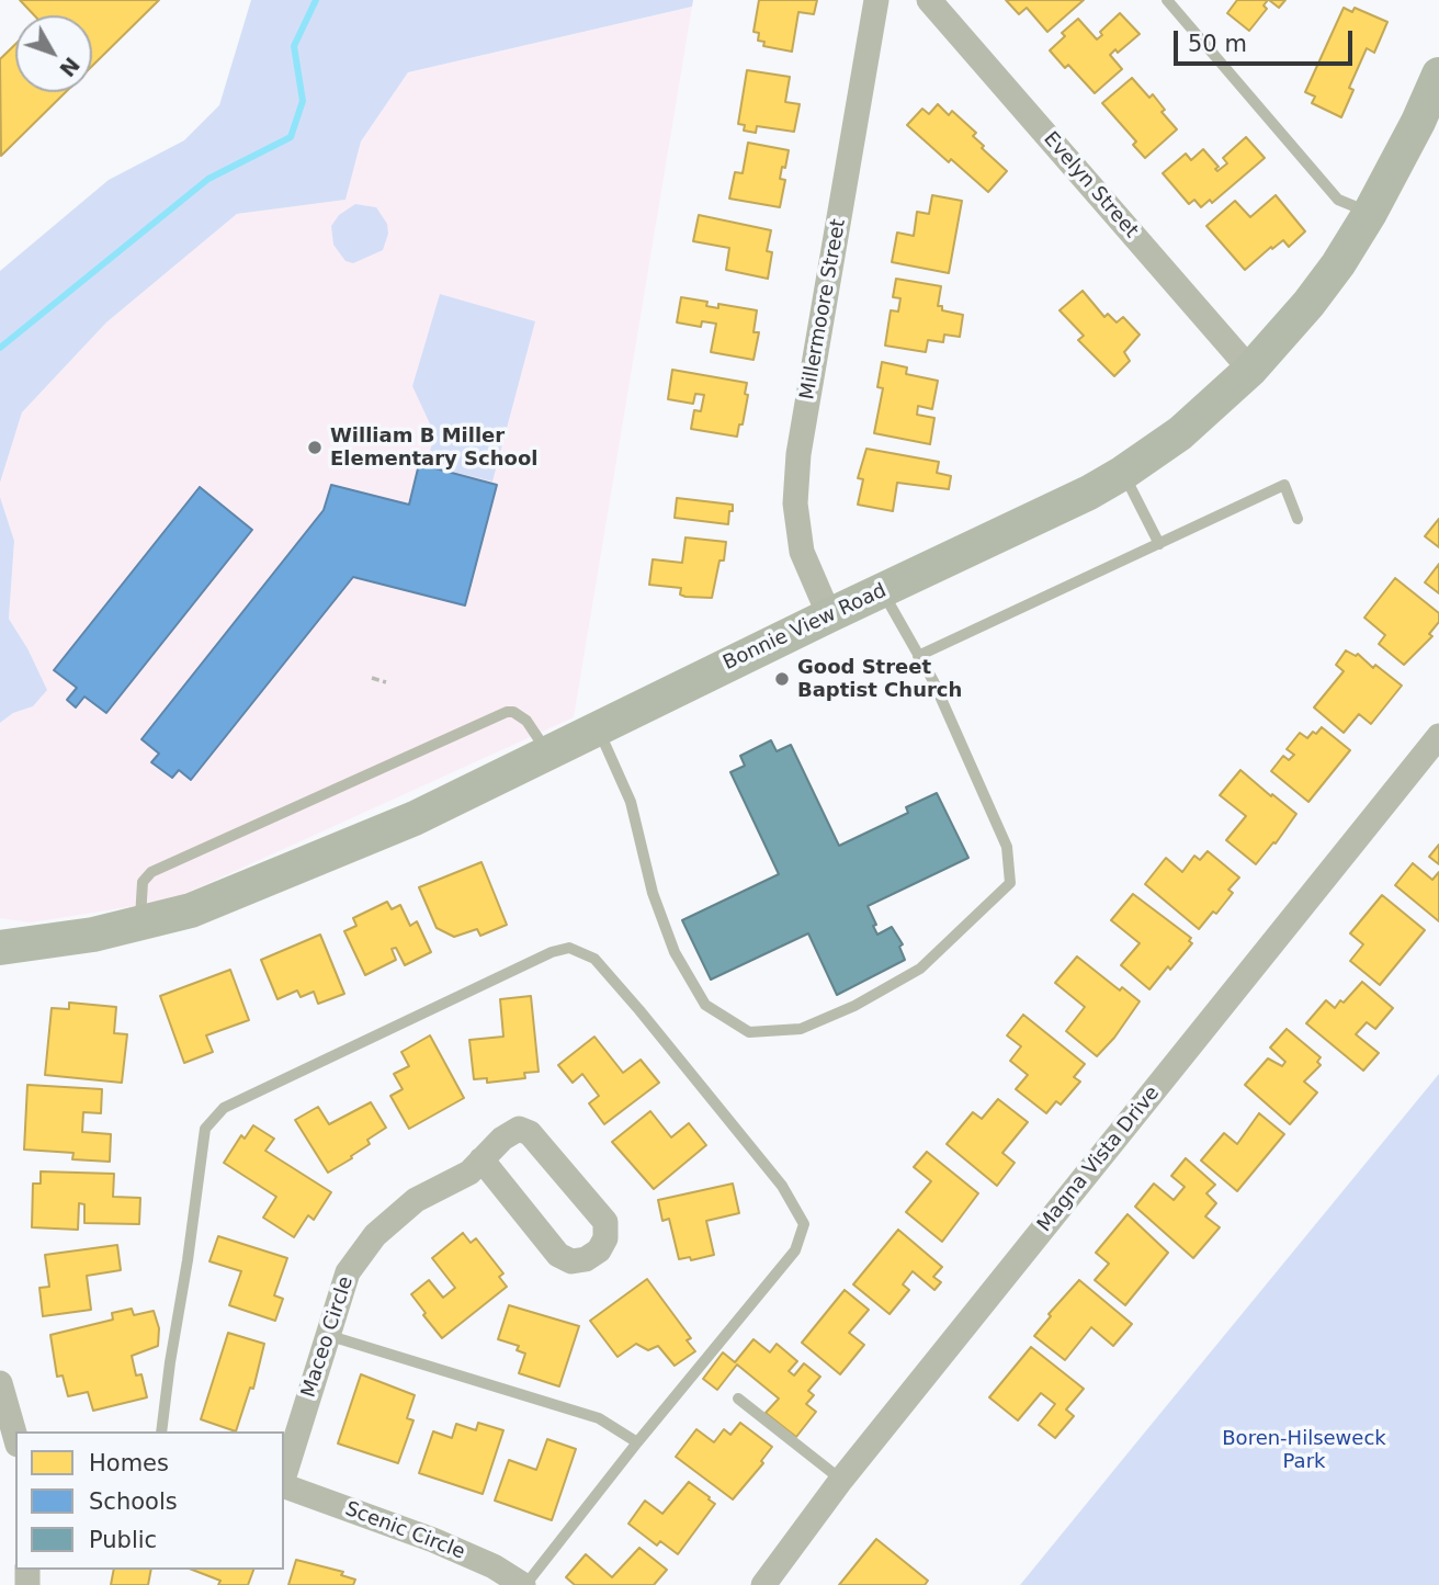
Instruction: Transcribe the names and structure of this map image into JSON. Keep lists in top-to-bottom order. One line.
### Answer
{"streets":{"street":["Evelyn Street","Millermoore Street","Bonnie View Road","Magna Vista Drive","Maceo Circle","Scenic Circle"]},"crossings":[["Evelyn Street","Bonnie View Road"],["Millermoore Street","Bonnie View Road"]],"parks":["Boren-Hilseweck Park"],"places":["William B Miller Elementary School","Good Street Baptist Church"],"legend":["Homes","Schools","Public"],"scale_bar":"50 m","north":"bottom right"}
